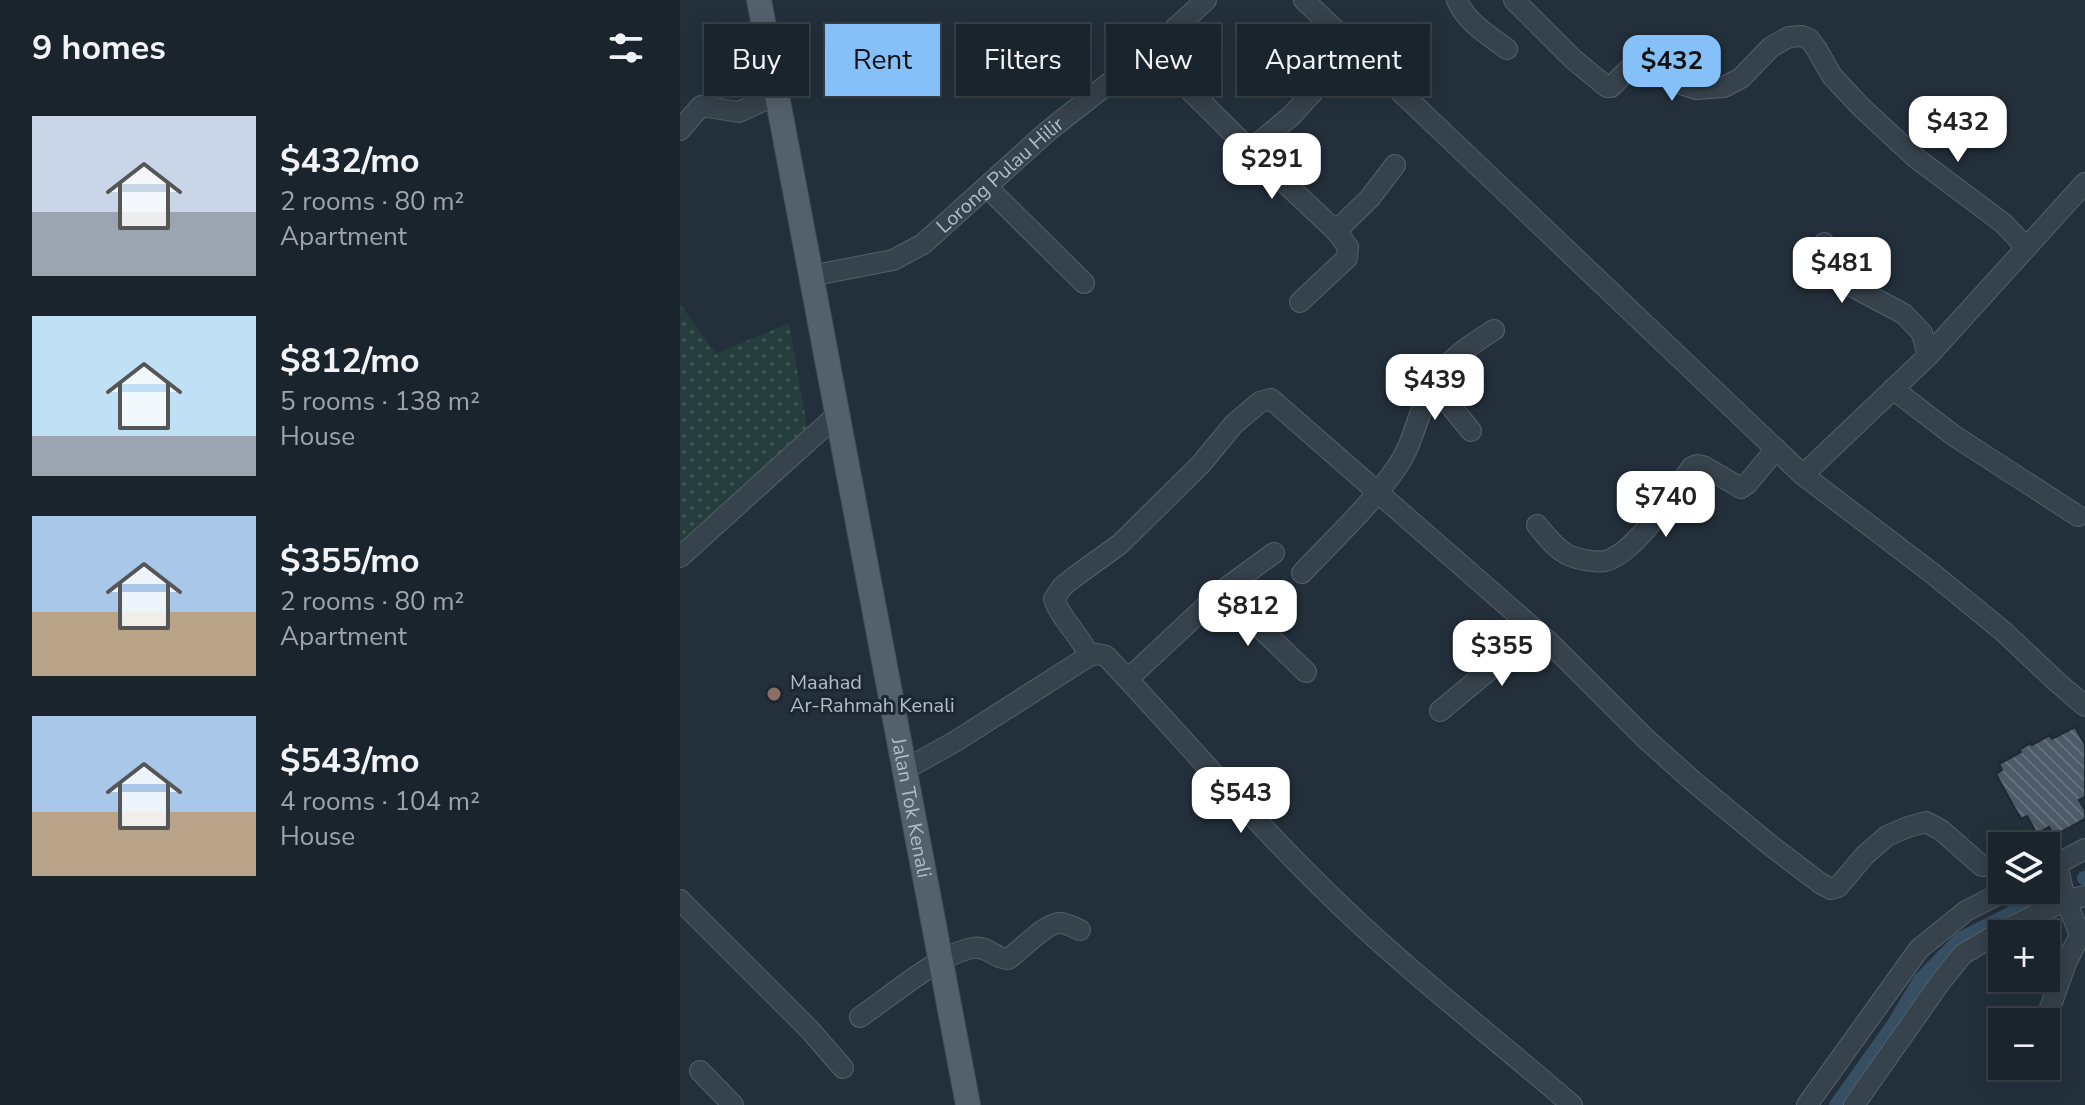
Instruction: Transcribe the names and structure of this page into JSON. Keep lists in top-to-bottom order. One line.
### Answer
{"streets":{"main road":["Jalan Tok Kenali"],"street":["Lorong Pulau Hilir"]},"crossings":[["Lorong Pulau Hilir","Jalan Tok Kenali"]],"places":["Maahad Ar-Rahmah Kenali"],"page":{"heading":"9 homes","chip":["Buy","Rent","Filters","New","Apartment"],"price":["$432","$432","$291","$481","$439","$740","$812","$355","$543"],"list":[{"name":"$432/mo","note":"2 rooms · 80 m² · Apartment"},{"name":"$812/mo","note":"5 rooms · 138 m² · House"},{"name":"$355/mo","note":"2 rooms · 80 m² · Apartment"},{"name":"$543/mo","note":"4 rooms · 104 m² · House"}],"map_buttons":["+","−"]}}
